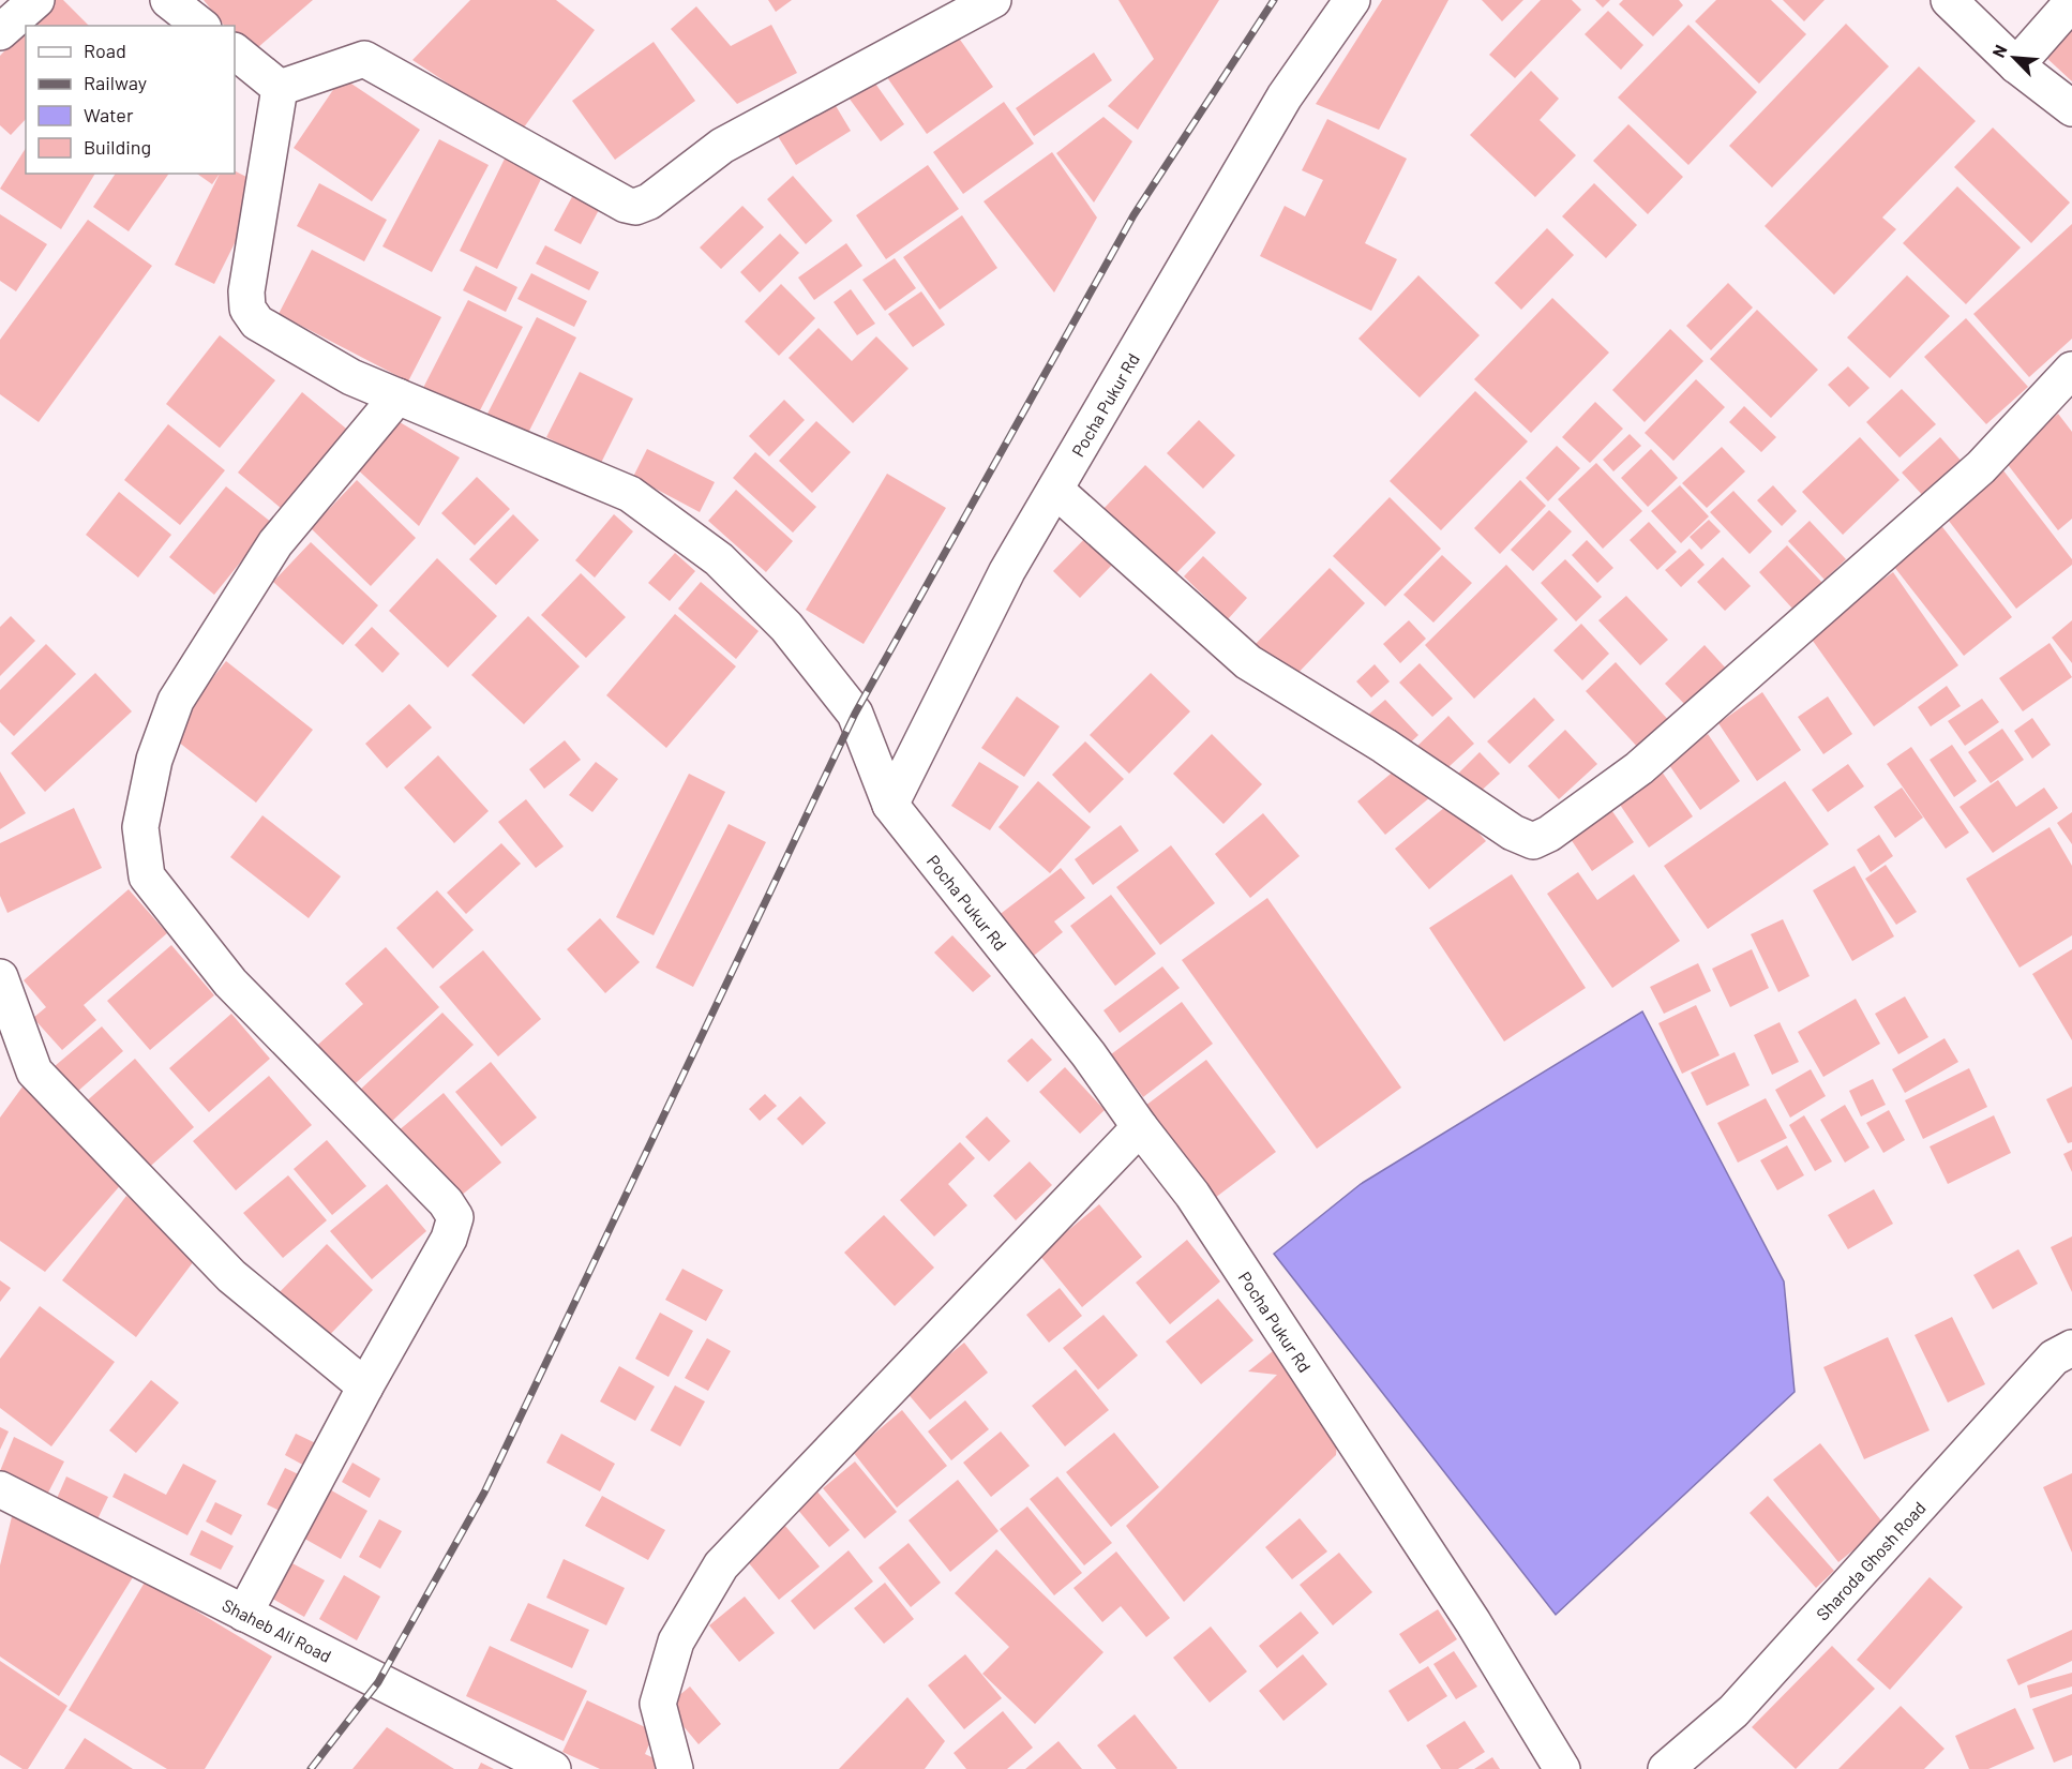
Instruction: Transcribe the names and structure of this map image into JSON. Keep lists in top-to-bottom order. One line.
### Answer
{"streets":{"street":["Pocha Pukur Rd","Sharoda Ghosh Road","Shaheb Ali Road"]},"legend":["Road","Railway","Water","Building"],"north":"top left"}
